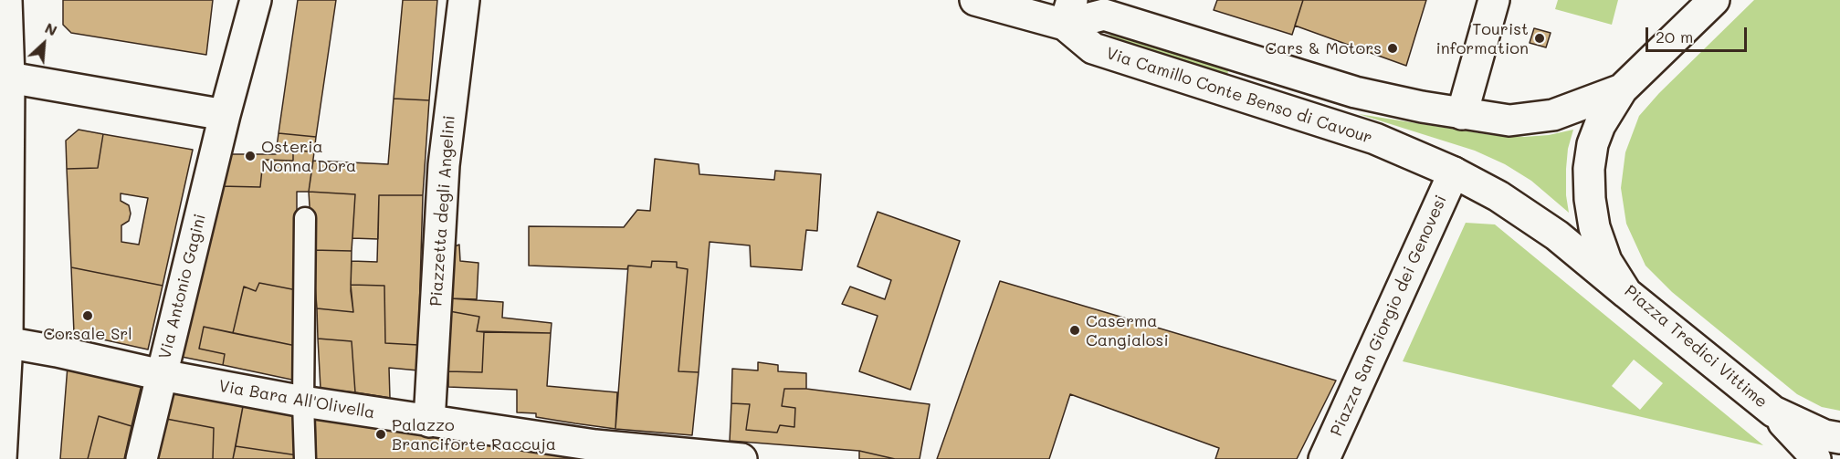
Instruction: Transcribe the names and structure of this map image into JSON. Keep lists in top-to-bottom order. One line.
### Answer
{"streets":{"street":["Via Camillo Conte Benso di Cavour","Piazzetta degli Angelini","Via Antonio Gagini","Piazza San Giorgio dei Genovesi","Piazza Tredici Vittime","Via Bara All'Olivella"]},"crossings":[["Via Camillo Conte Benso di Cavour","Piazza San Giorgio dei Genovesi"],["Via Camillo Conte Benso di Cavour","Piazza Tredici Vittime"],["Piazzetta degli Angelini","Via Bara All'Olivella"],["Via Antonio Gagini","Via Bara All'Olivella"]],"places":["Tourist information","Cars & Motors","Osteria Nonna Dora","Corsale Srl","Caserma Cangialosi","Palazzo Branciforte Raccuja"],"scale_bar":"20 m","north":"top right"}
